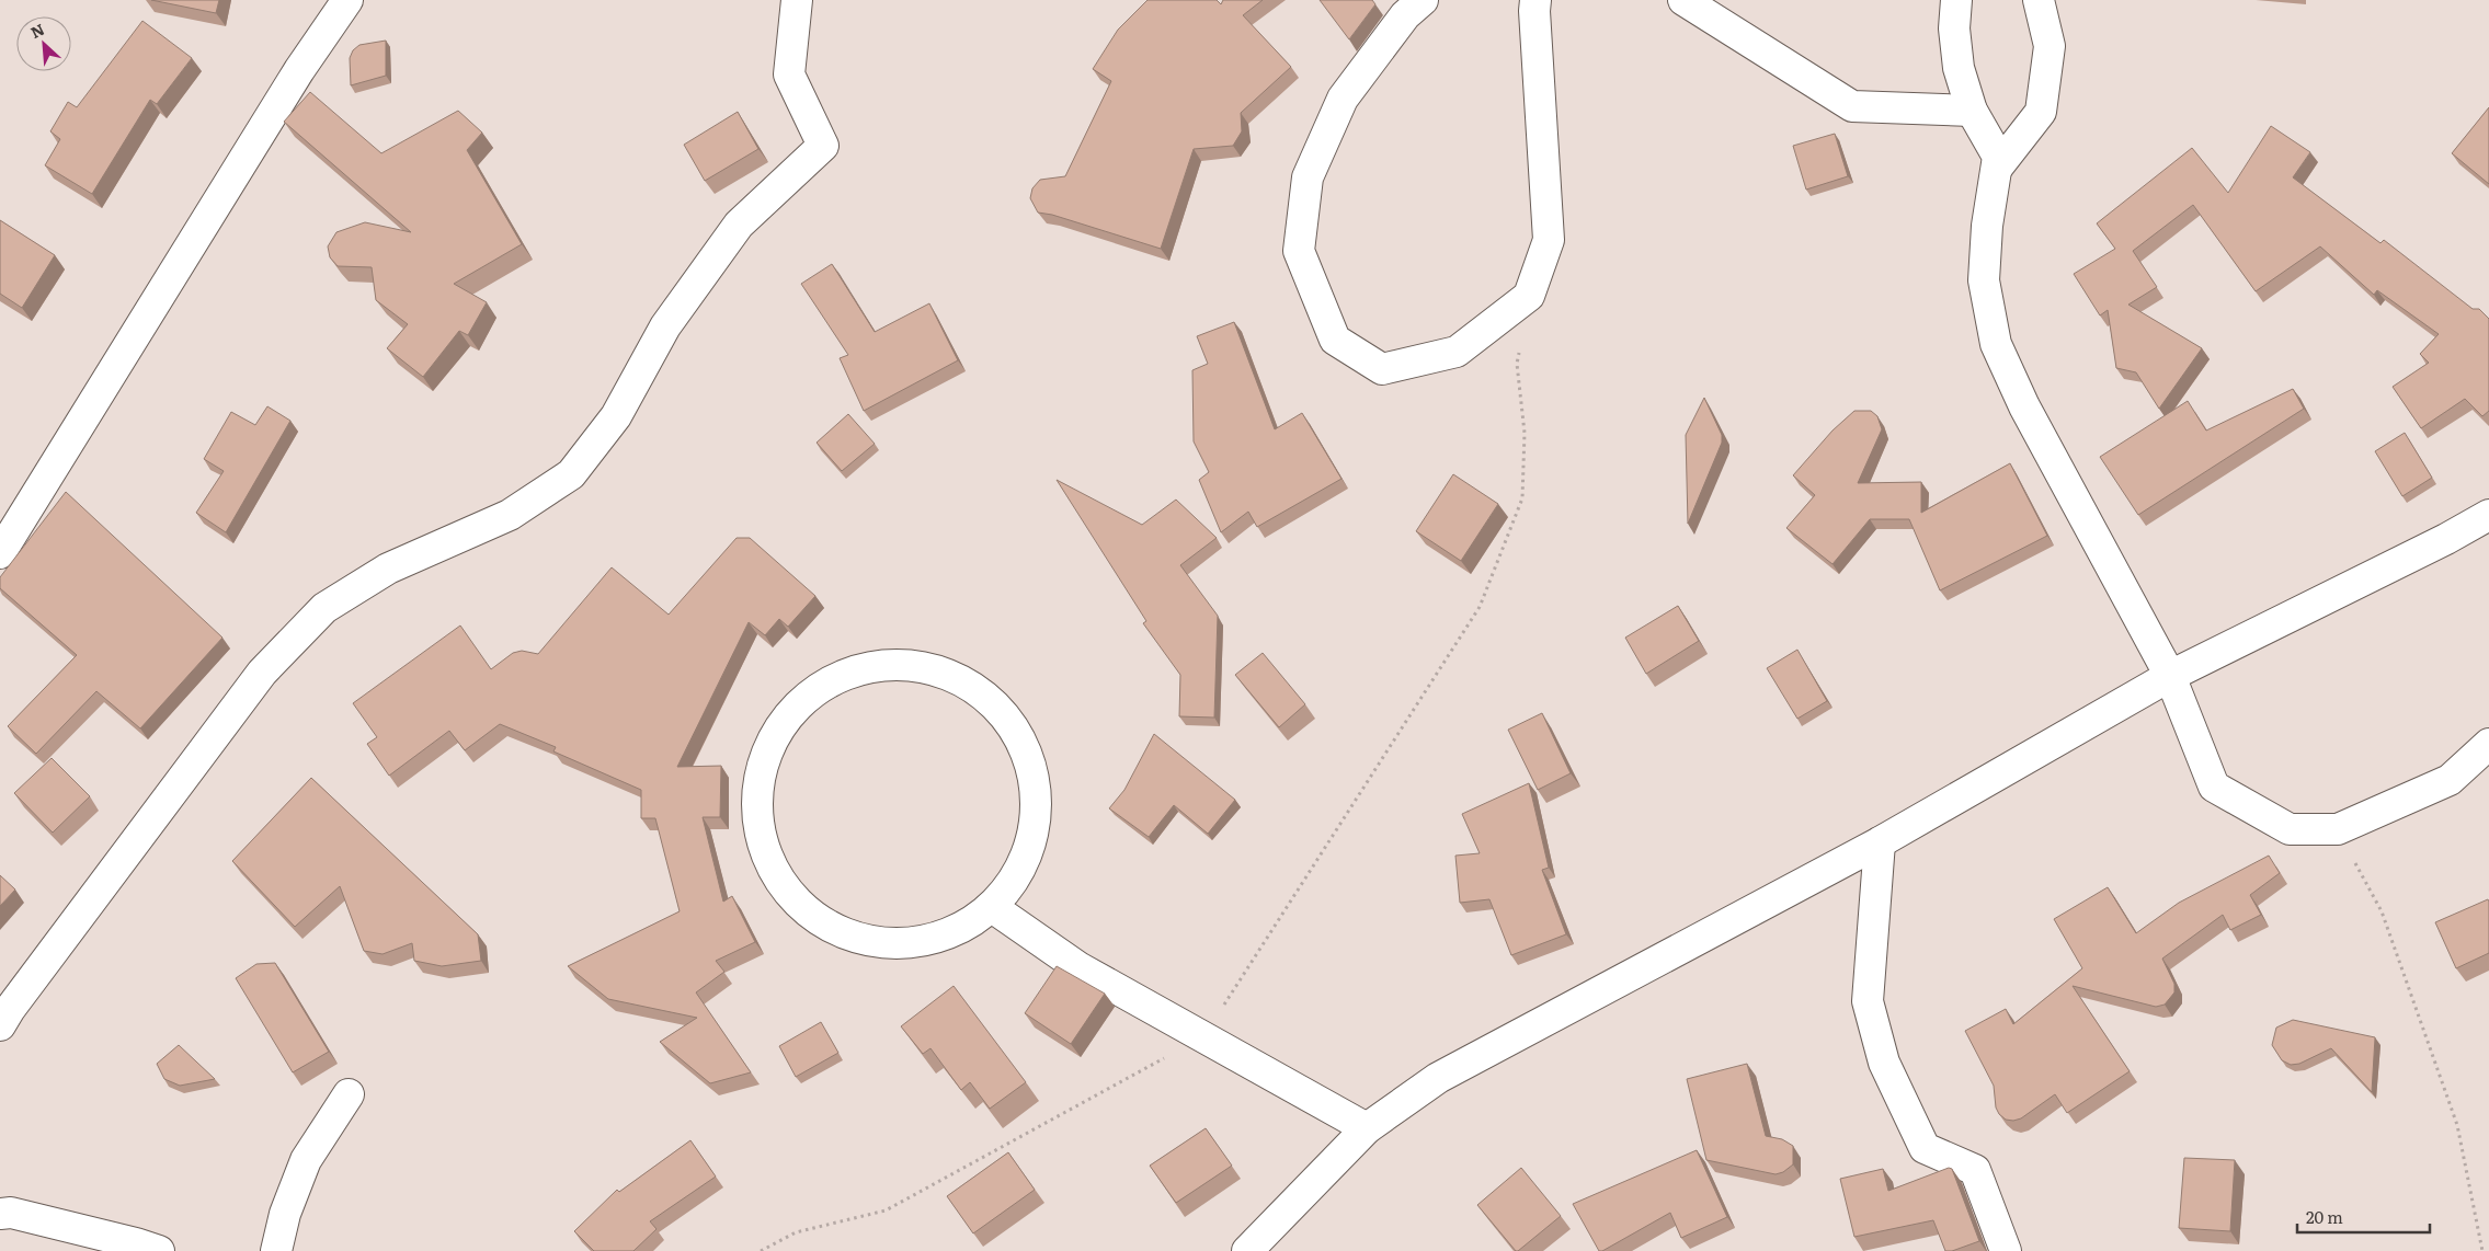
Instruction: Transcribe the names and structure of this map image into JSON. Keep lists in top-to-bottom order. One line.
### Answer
{"scale_bar":"20 m","north":"top left"}
